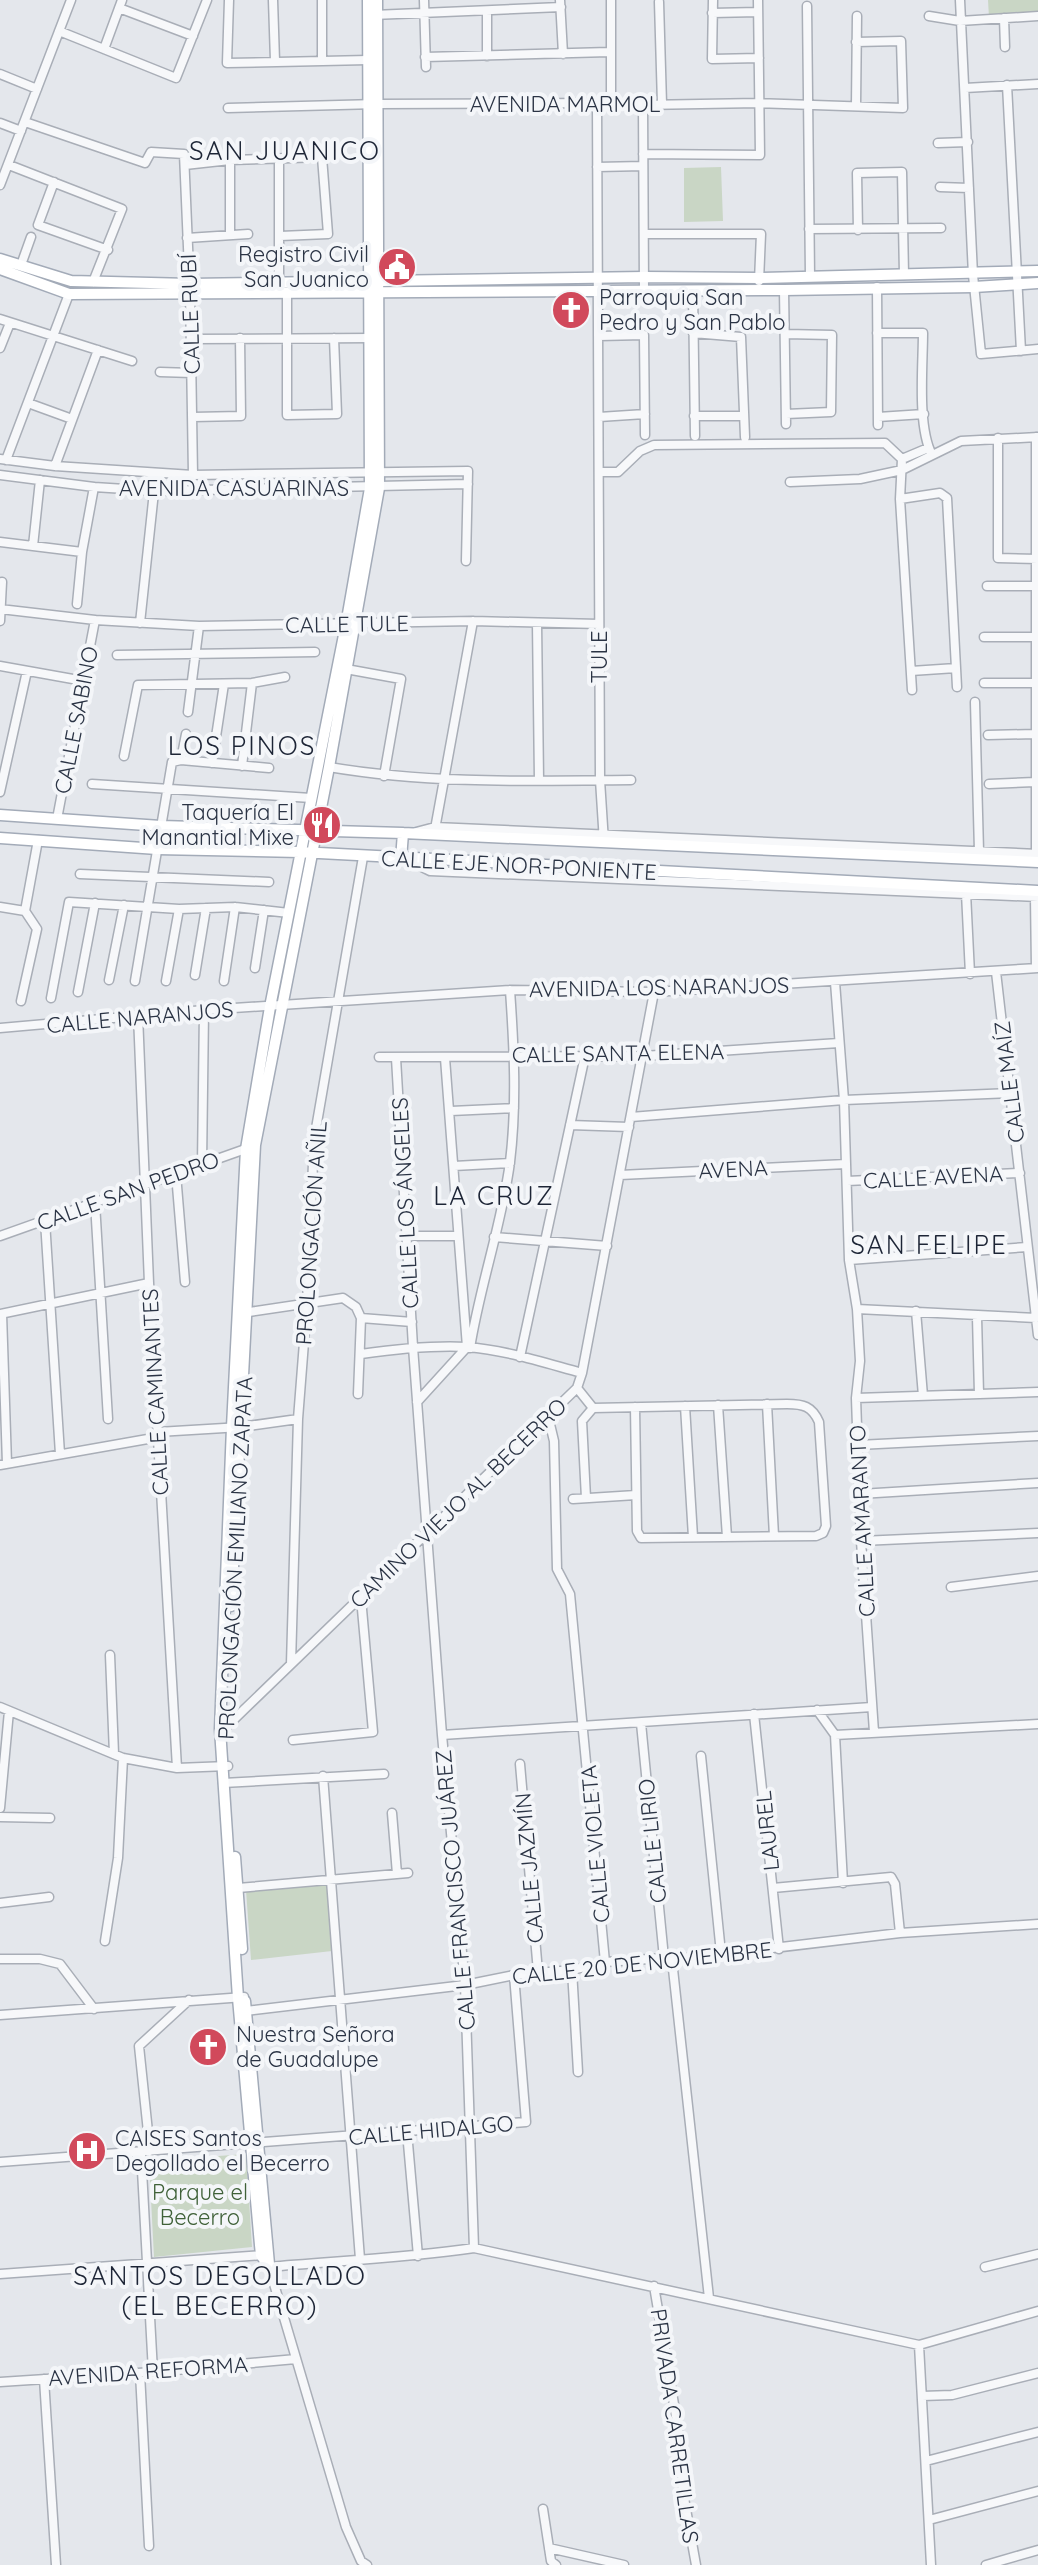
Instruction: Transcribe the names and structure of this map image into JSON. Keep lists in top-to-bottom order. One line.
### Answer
{"streets":{"main road":["CALLE EJE NOR-PONIENTE","PROLONGACIÓN EMILIANO ZAPATA"],"street":["AVENIDA MARMOL","CALLE RUBÍ","AVENIDA CASUARINAS","CALLE TULE","TULE","CALLE SABINO","AVENIDA LOS NARANJOS","CALLE NARANJOS","CALLE SANTA ELENA","CALLE MAÍZ","AVENA","CALLE AVENA","CALLE SAN PEDRO","CALLE LOS ÁNGELES","PROLONGACIÓN AÑIL","CALLE CAMINANTES","CAMINO VIEJO AL BECERRO","CALLE AMARANTO","LAUREL","CALLE LIRIO","CALLE VIOLETA","CALLE JAZMÍN","CALLE FRANCISCO JUÁREZ","CALLE 20 DE NOVIEMBRE","CALLE HIDALGO","AVENIDA REFORMA","PRIVADA CARRETILLAS"]},"crossings":[["AVENIDA MARMOL","TULE"],["CALLE RUBÍ","AVENIDA CASUARINAS"],["CALLE TULE","TULE"],["CALLE TULE","CALLE SABINO"],["TULE","CALLE EJE NOR-PONIENTE"],["CALLE SABINO","CALLE EJE NOR-PONIENTE"],["CALLE EJE NOR-PONIENTE","PROLONGACIÓN AÑIL"],["CALLE EJE NOR-PONIENTE","PROLONGACIÓN EMILIANO ZAPATA"],["AVENIDA LOS NARANJOS","CALLE NARANJOS"],["AVENIDA LOS NARANJOS","CALLE MAÍZ"],["AVENIDA LOS NARANJOS","PROLONGACIÓN AÑIL"],["AVENIDA LOS NARANJOS","CAMINO VIEJO AL BECERRO"],["AVENIDA LOS NARANJOS","CALLE AMARANTO"],["AVENIDA LOS NARANJOS","PROLONGACIÓN EMILIANO ZAPATA"],["CALLE NARANJOS","CALLE CAMINANTES"],["CALLE NARANJOS","PROLONGACIÓN EMILIANO ZAPATA"],["CALLE SANTA ELENA","CALLE LOS ÁNGELES"],["CALLE SANTA ELENA","CAMINO VIEJO AL BECERRO"],["CALLE SANTA ELENA","CALLE AMARANTO"],["CALLE MAÍZ","CALLE AVENA"],["AVENA","CAMINO VIEJO AL BECERRO"],["AVENA","CALLE AMARANTO"],["CALLE AVENA","CALLE AMARANTO"],["CALLE SAN PEDRO","CALLE CAMINANTES"],["CALLE SAN PEDRO","PROLONGACIÓN EMILIANO ZAPATA"],["CALLE LOS ÁNGELES","CALLE FRANCISCO JUÁREZ"],["PROLONGACIÓN AÑIL","CAMINO VIEJO AL BECERRO"],["CAMINO VIEJO AL BECERRO","PROLONGACIÓN EMILIANO ZAPATA"],["CAMINO VIEJO AL BECERRO","CALLE VIOLETA"],["CAMINO VIEJO AL BECERRO","CALLE FRANCISCO JUÁREZ"],["PROLONGACIÓN EMILIANO ZAPATA","CALLE 20 DE NOVIEMBRE"],["PROLONGACIÓN EMILIANO ZAPATA","CALLE HIDALGO"],["PROLONGACIÓN EMILIANO ZAPATA","AVENIDA REFORMA"],["LAUREL","CALLE 20 DE NOVIEMBRE"],["CALLE LIRIO","CALLE 20 DE NOVIEMBRE"],["CALLE VIOLETA","CALLE 20 DE NOVIEMBRE"],["CALLE JAZMÍN","CALLE 20 DE NOVIEMBRE"],["CALLE FRANCISCO JUÁREZ","CALLE 20 DE NOVIEMBRE"],["CALLE FRANCISCO JUÁREZ","CALLE HIDALGO"],["CALLE 20 DE NOVIEMBRE","CALLE HIDALGO"]],"districts":["SAN JUANICO","LOS PINOS","LA CRUZ","SAN FELIPE","SANTOS DEGOLLADO (EL BECERRO)"],"parks":["Parque el Becerro"],"places":{"public building":["Registro Civil San Juanico"],"church":["Parroquia San Pedro y San Pablo","Nuestra Señora de Guadalupe"],"restaurant":["Taquería El Manantial Mixe"],"hospital":["CAISES Santos Degollado el Becerro"]}}
